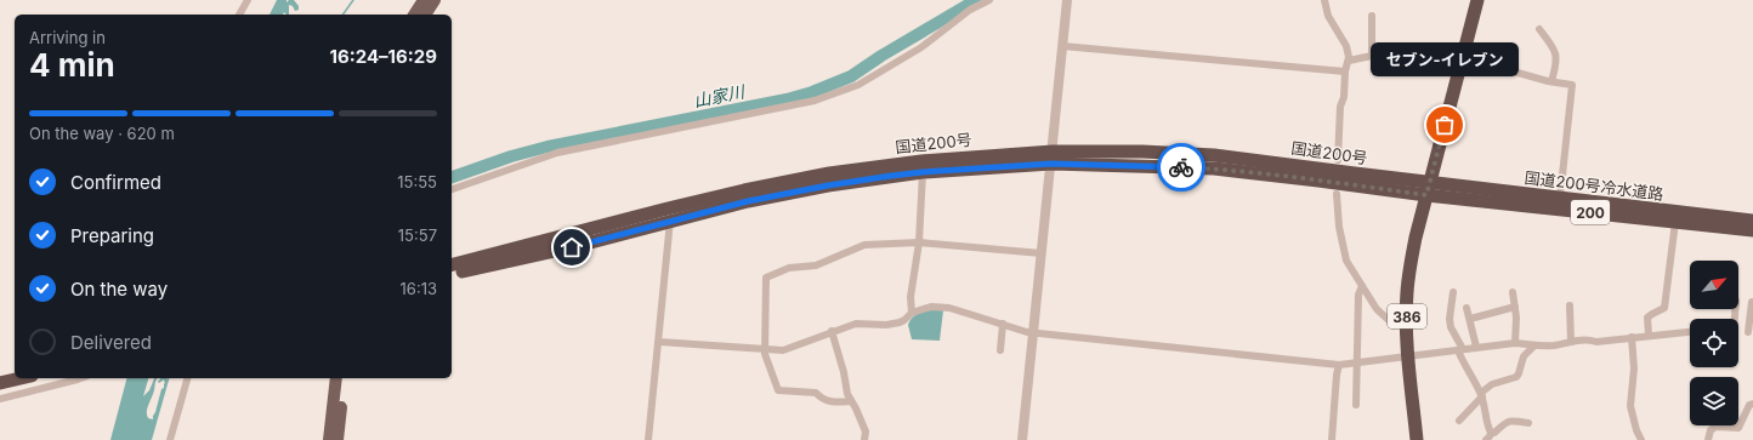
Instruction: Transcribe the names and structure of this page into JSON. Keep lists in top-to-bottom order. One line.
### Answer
{"streets":{"highway":["国道200号","国道200号冷水道路","200","386"]},"crossings":[["国道200号","国道200号冷水道路"],["国道200号","386"]],"water":["山家川"],"places":["セブン-イレブン"],"north":"top right","page":{"heading":["4 min","Arriving in","16:24–16:29"],"bubble":"セブン-イレブン","bar":"On the way · 620 m","list":[["Confirmed","15:55"],["Preparing","15:57"],["On the way","16:13"],"Delivered"]}}
